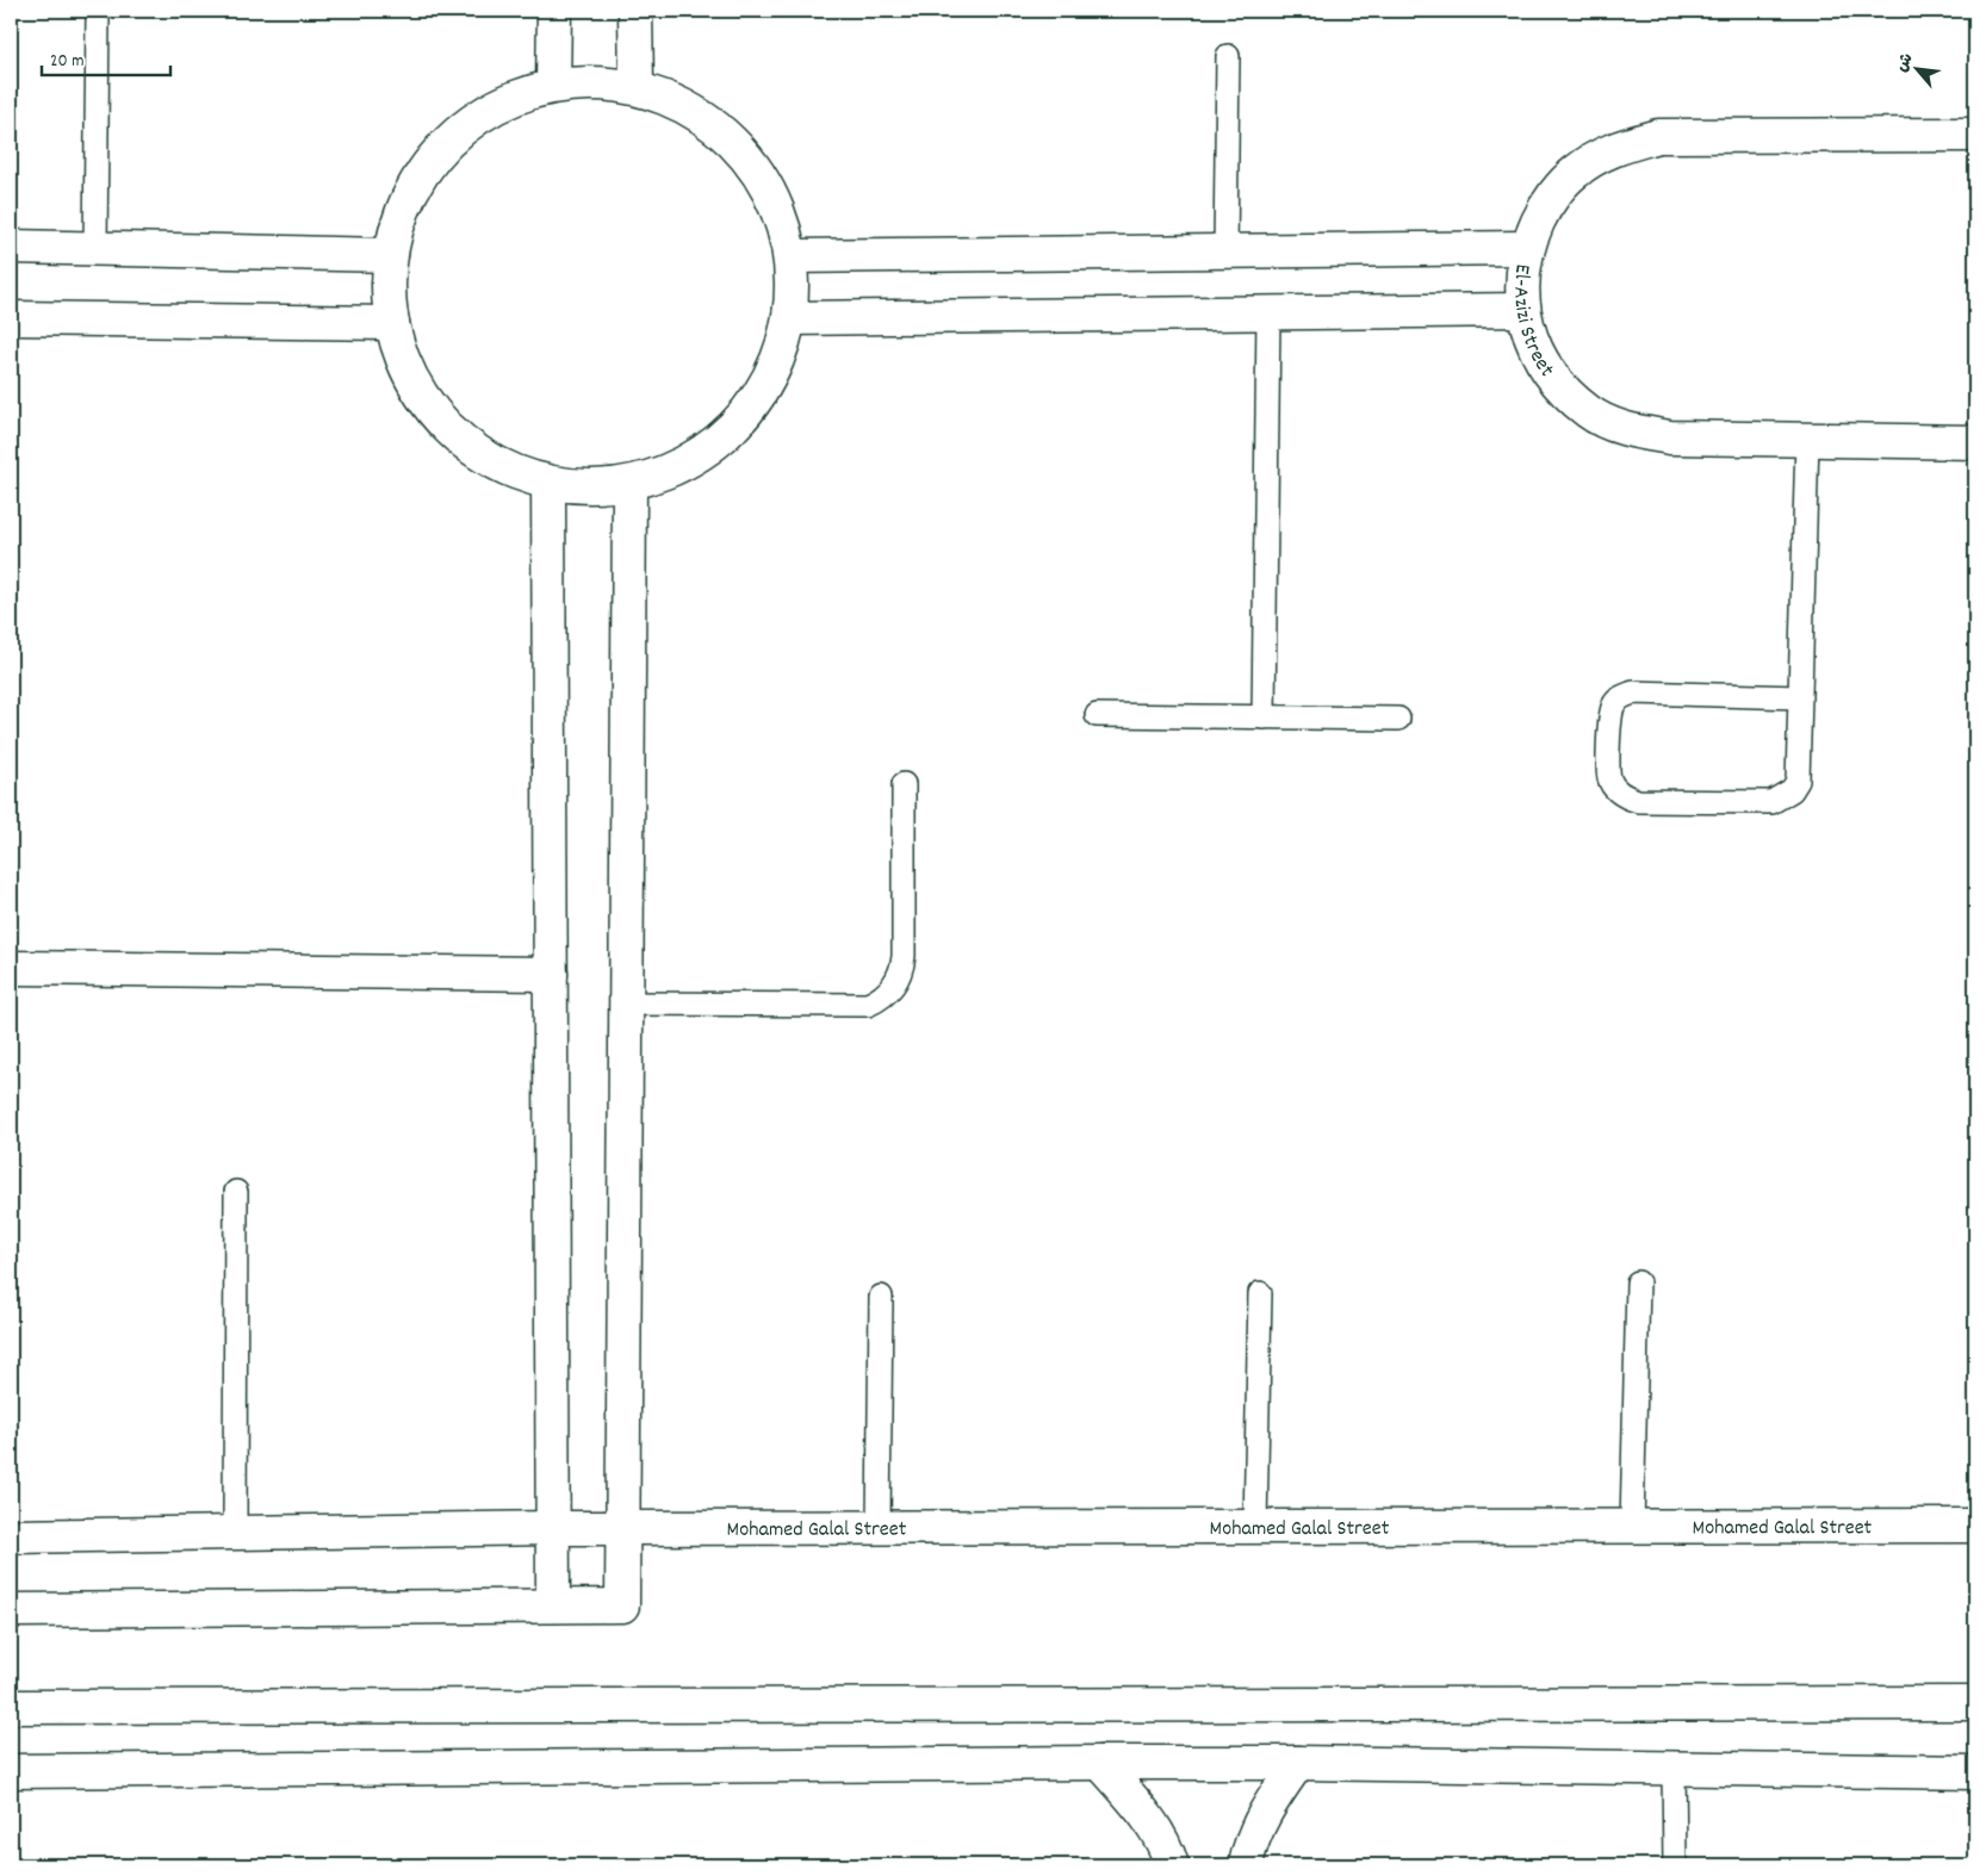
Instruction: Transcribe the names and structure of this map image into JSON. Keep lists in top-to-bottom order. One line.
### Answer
{"streets":{"street":["El-Azizi Street","Mohamed Galal Street"]},"scale_bar":"20 m","north":"top left"}
